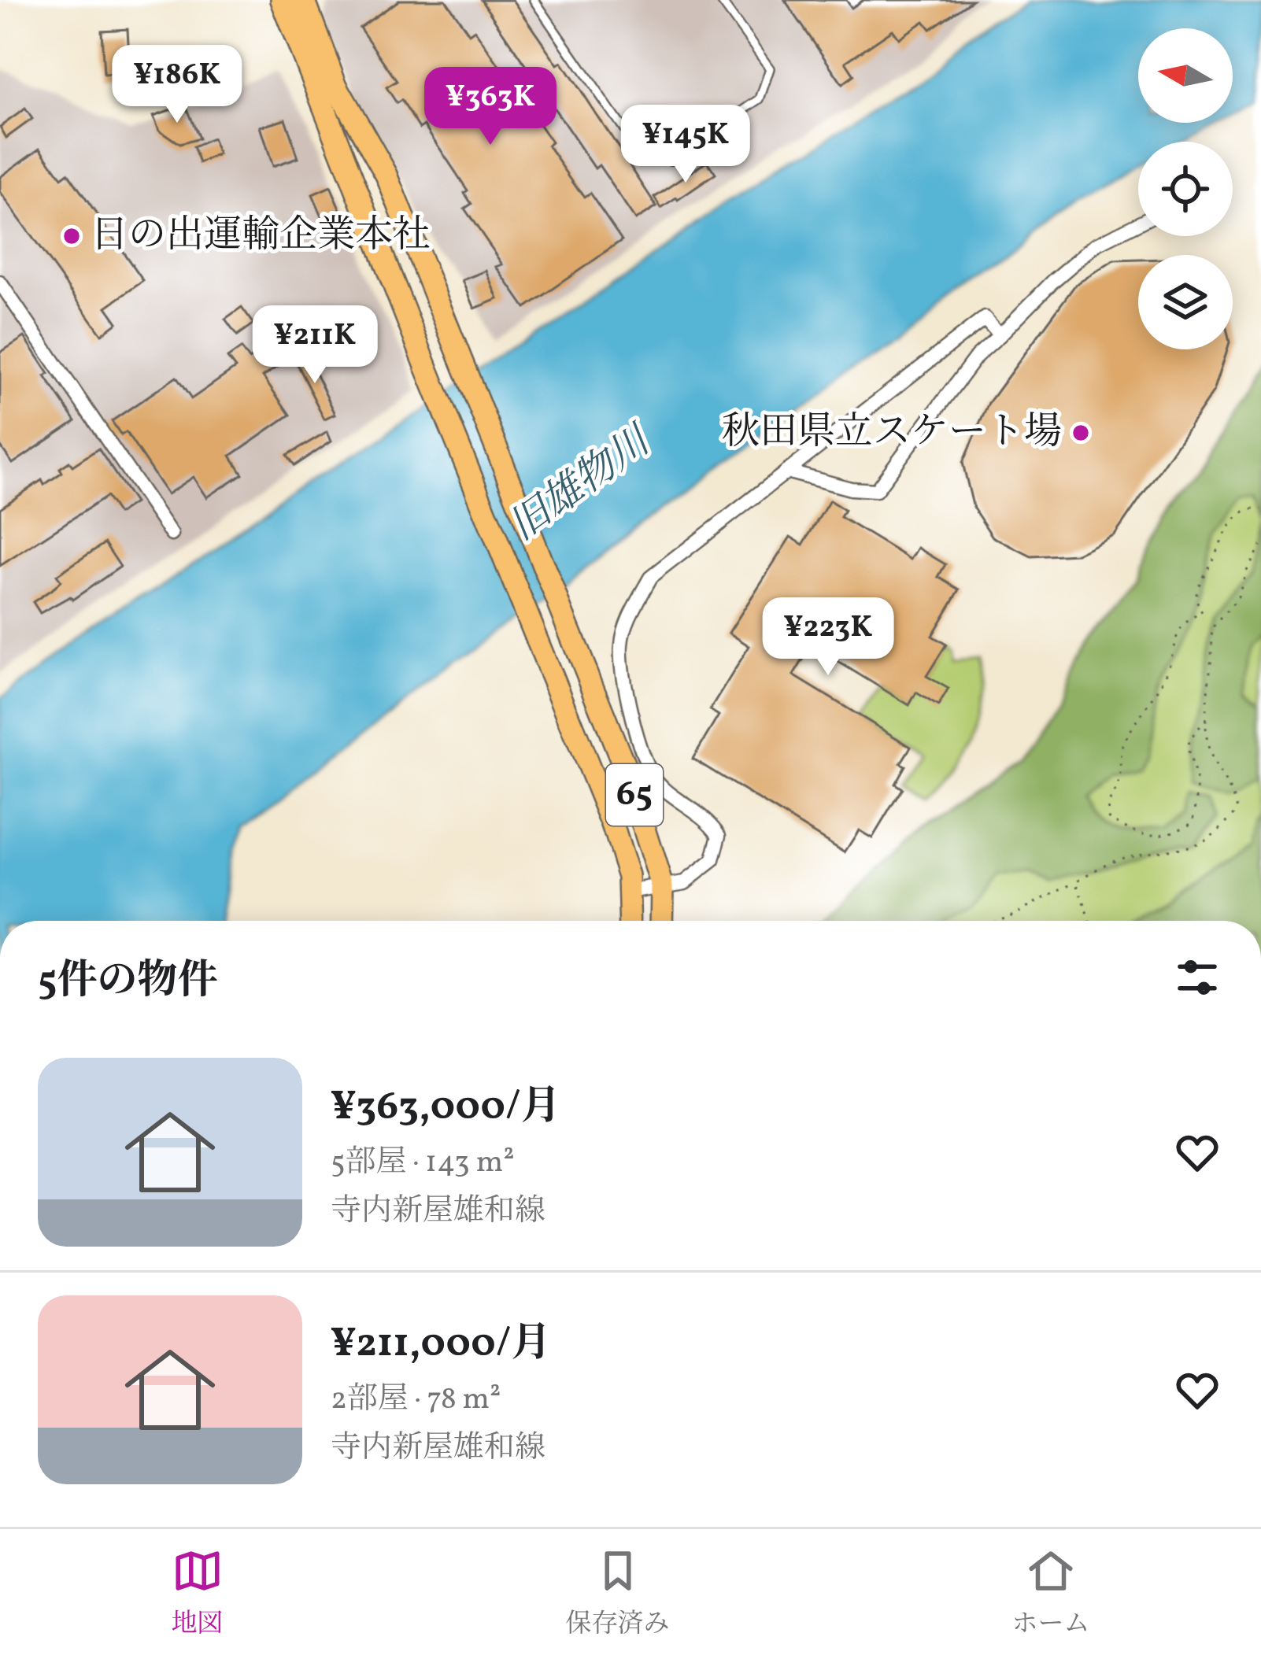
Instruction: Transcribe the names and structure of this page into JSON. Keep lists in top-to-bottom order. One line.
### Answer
{"streets":{"main road":["65"]},"water":["旧雄物川"],"places":["日の出運輸企業本社","秋田県立スケート場"],"north":"left","page":{"price":["¥186K","¥363K","¥145K","¥211K","¥223K"],"heading":"5件の物件","list":[{"name":"¥363,000/月","note":"5部屋 · 143 m² · 寺内新屋雄和線"},{"name":"¥211,000/月","note":"2部屋 · 78 m² · 寺内新屋雄和線"}],"tabs":["地図","保存済み","ホーム"]}}
